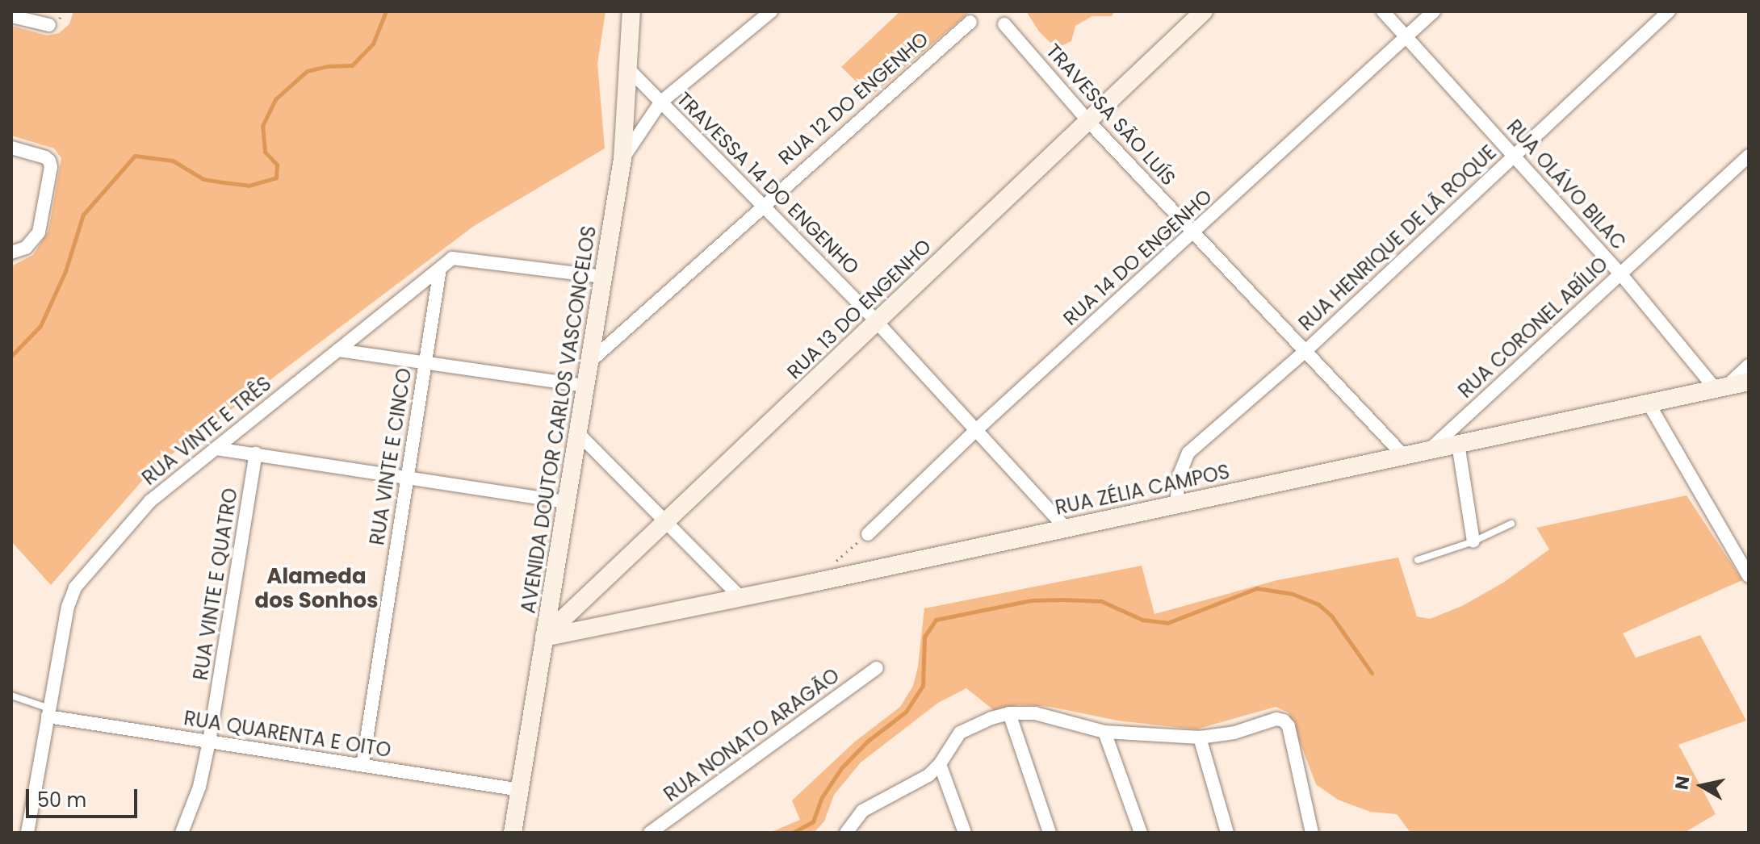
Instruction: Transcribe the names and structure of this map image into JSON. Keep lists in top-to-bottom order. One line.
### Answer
{"streets":{"street":["RUA 12 DO ENGENHO","TRAVESSA SÃO LUÍS","TRAVESSA 14 DO ENGENHO","RUA OLÁVO BILAC","RUA HENRIQUE DE LÃ ROQUE","RUA 14 DO ENGENHO","RUA 13 DO ENGENHO","RUA CORONEL ABÍLIO","AVENIDA DOUTOR CARLOS VASCONCELOS","RUA VINTE E TRÊS","RUA VINTE E CINCO","RUA ZÉLIA CAMPOS","RUA VINTE E QUATRO","RUA QUARENTA E OITO","RUA NONATO ARAGÃO"]},"crossings":[["RUA 12 DO ENGENHO","TRAVESSA 14 DO ENGENHO"],["RUA 12 DO ENGENHO","AVENIDA DOUTOR CARLOS VASCONCELOS"],["TRAVESSA SÃO LUÍS","RUA HENRIQUE DE LÃ ROQUE"],["TRAVESSA SÃO LUÍS","RUA 14 DO ENGENHO"],["TRAVESSA SÃO LUÍS","RUA 13 DO ENGENHO"],["TRAVESSA SÃO LUÍS","RUA ZÉLIA CAMPOS"],["TRAVESSA 14 DO ENGENHO","RUA 14 DO ENGENHO"],["TRAVESSA 14 DO ENGENHO","RUA 13 DO ENGENHO"],["TRAVESSA 14 DO ENGENHO","AVENIDA DOUTOR CARLOS VASCONCELOS"],["TRAVESSA 14 DO ENGENHO","RUA ZÉLIA CAMPOS"],["RUA OLÁVO BILAC","RUA HENRIQUE DE LÃ ROQUE"],["RUA OLÁVO BILAC","RUA 14 DO ENGENHO"],["RUA OLÁVO BILAC","RUA CORONEL ABÍLIO"],["RUA OLÁVO BILAC","RUA ZÉLIA CAMPOS"],["RUA HENRIQUE DE LÃ ROQUE","RUA ZÉLIA CAMPOS"],["RUA 13 DO ENGENHO","AVENIDA DOUTOR CARLOS VASCONCELOS"],["RUA 13 DO ENGENHO","RUA ZÉLIA CAMPOS"],["RUA CORONEL ABÍLIO","RUA ZÉLIA CAMPOS"],["AVENIDA DOUTOR CARLOS VASCONCELOS","RUA VINTE E TRÊS"],["AVENIDA DOUTOR CARLOS VASCONCELOS","RUA ZÉLIA CAMPOS"],["AVENIDA DOUTOR CARLOS VASCONCELOS","RUA QUARENTA E OITO"],["RUA VINTE E TRÊS","RUA VINTE E CINCO"],["RUA VINTE E TRÊS","RUA QUARENTA E OITO"],["RUA VINTE E CINCO","RUA QUARENTA E OITO"],["RUA VINTE E QUATRO","RUA QUARENTA E OITO"]],"districts":["Alameda dos Sonhos"],"scale_bar":"50 m","north":"left"}
